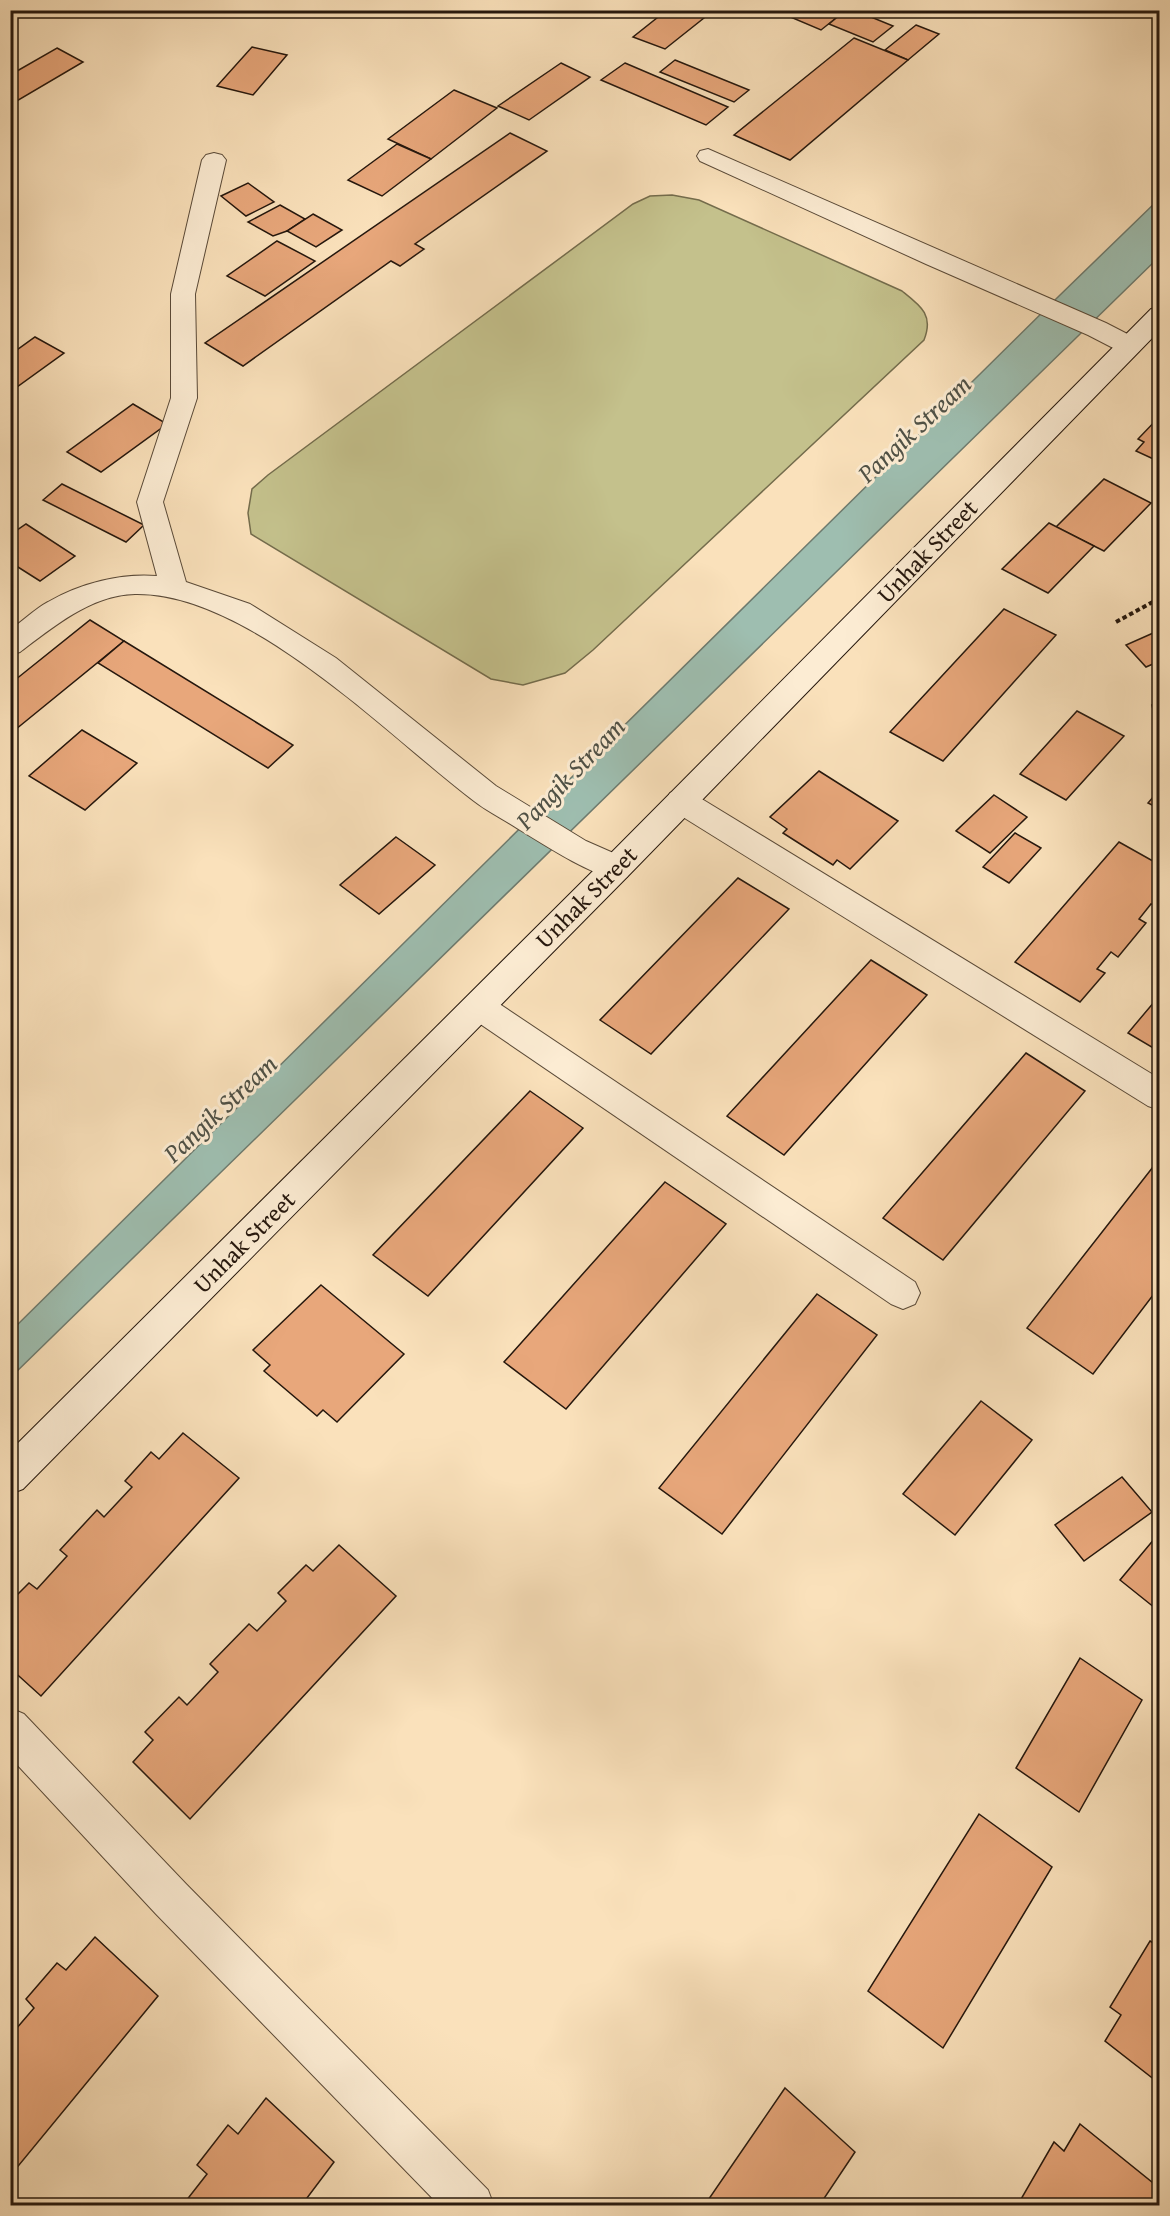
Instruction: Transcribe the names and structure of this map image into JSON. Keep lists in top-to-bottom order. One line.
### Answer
{"streets":{"street":["Unhak Street"]},"water":["Pangik Stream"]}
